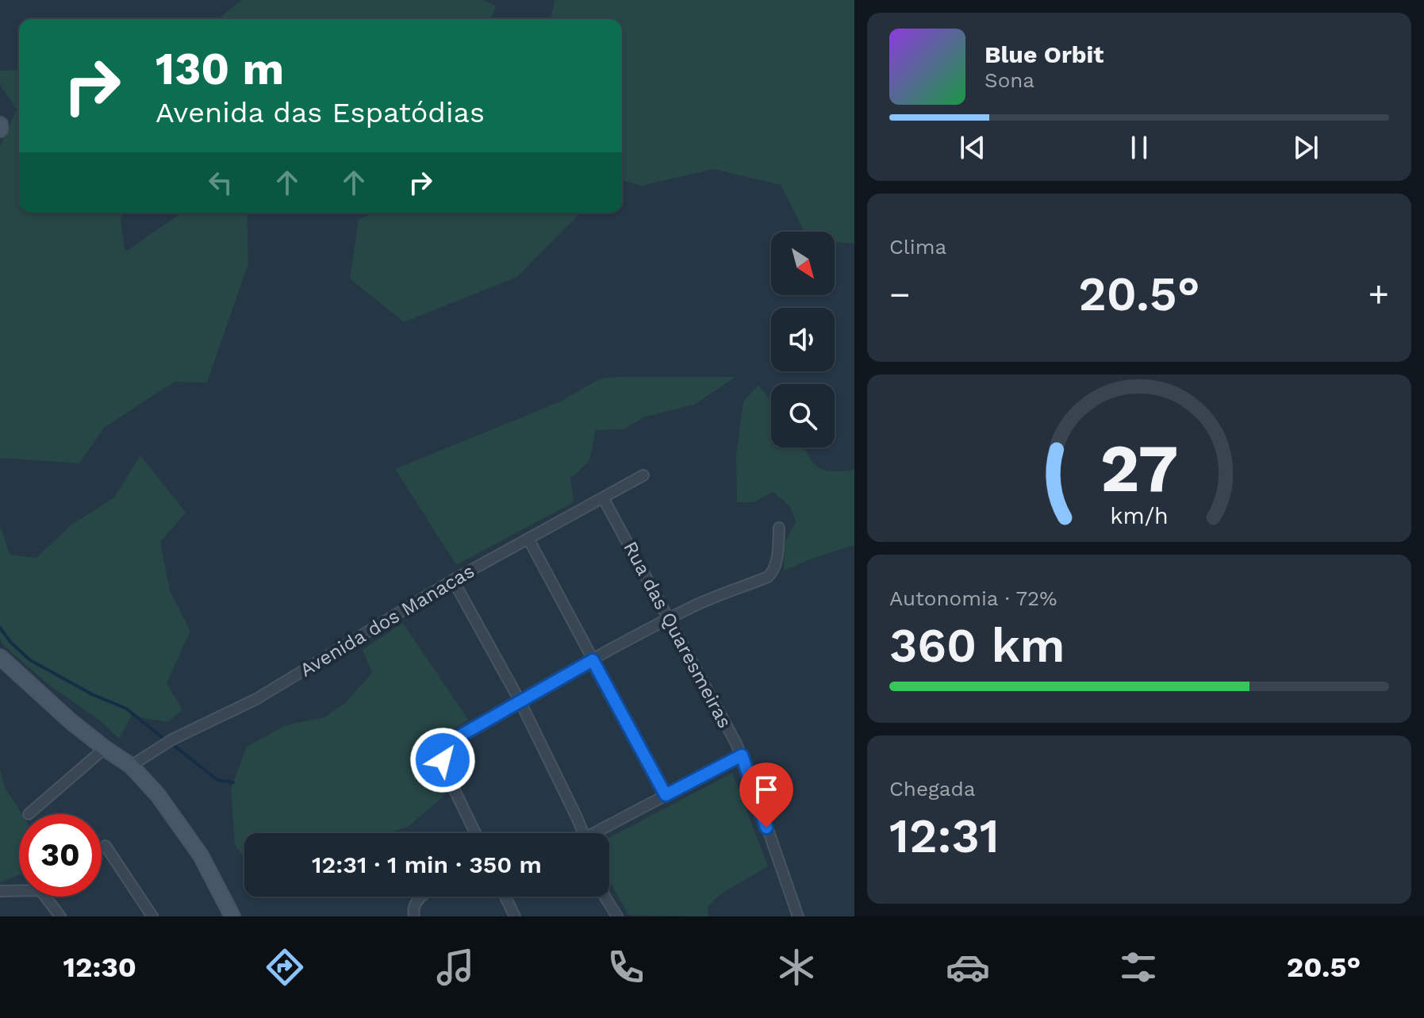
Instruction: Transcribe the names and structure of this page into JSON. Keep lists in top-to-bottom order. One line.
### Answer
{"streets":{"street":["Avenida dos Manacas","Rua das Quaresmeiras"]},"crossings":[["Avenida dos Manacas","Rua das Quaresmeiras"]],"north":"bottom right","page":{"turn":["130 m","Avenida das Espatódias"],"song":["Blue Orbit","Sona"],"tile":["Clima",["Autonomia · 72%","360 km"],["Chegada","12:31"]],"heat":["−","20.5°","+"],"limit":"30","trip":"12:31 · 1 min · 350 m","tabs":["12:30","20.5°"],"gauge":["27","km/h"]}}
